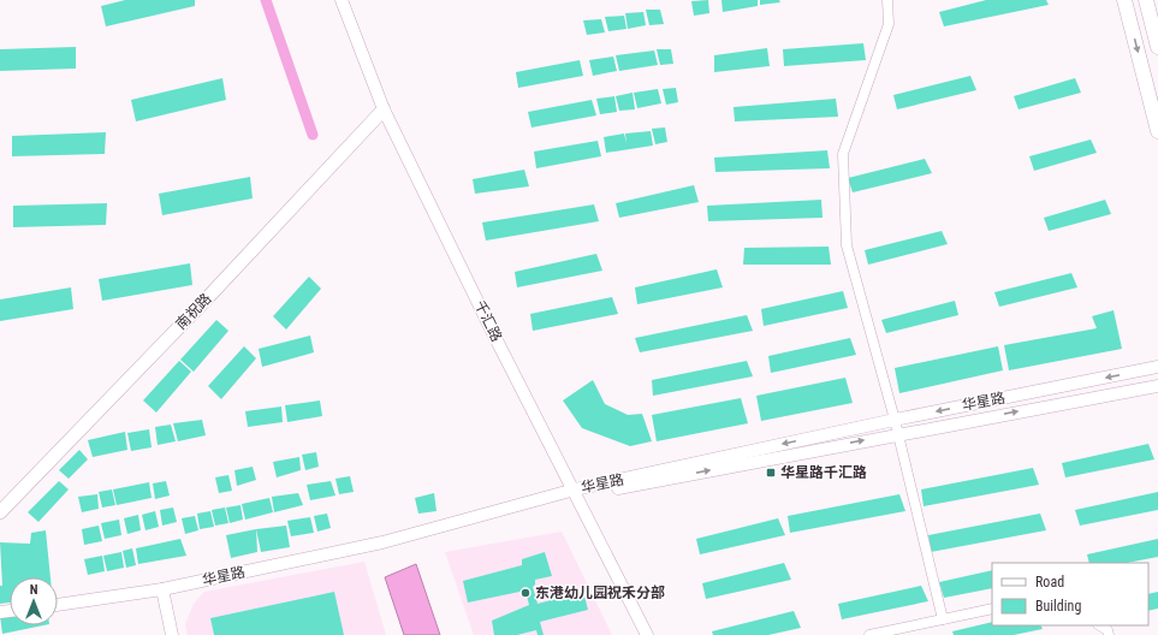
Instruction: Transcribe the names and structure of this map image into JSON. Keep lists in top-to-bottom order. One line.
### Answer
{"streets":{"main road":["南祝路"],"street":["千汇路","华星路"]},"crossings":[["南祝路","千汇路"],["千汇路","华星路"]],"places":{"transit":["华星路千汇路"],"other":["东港幼儿园祝禾分部"]},"legend":["Road","Building"],"north":"top"}
